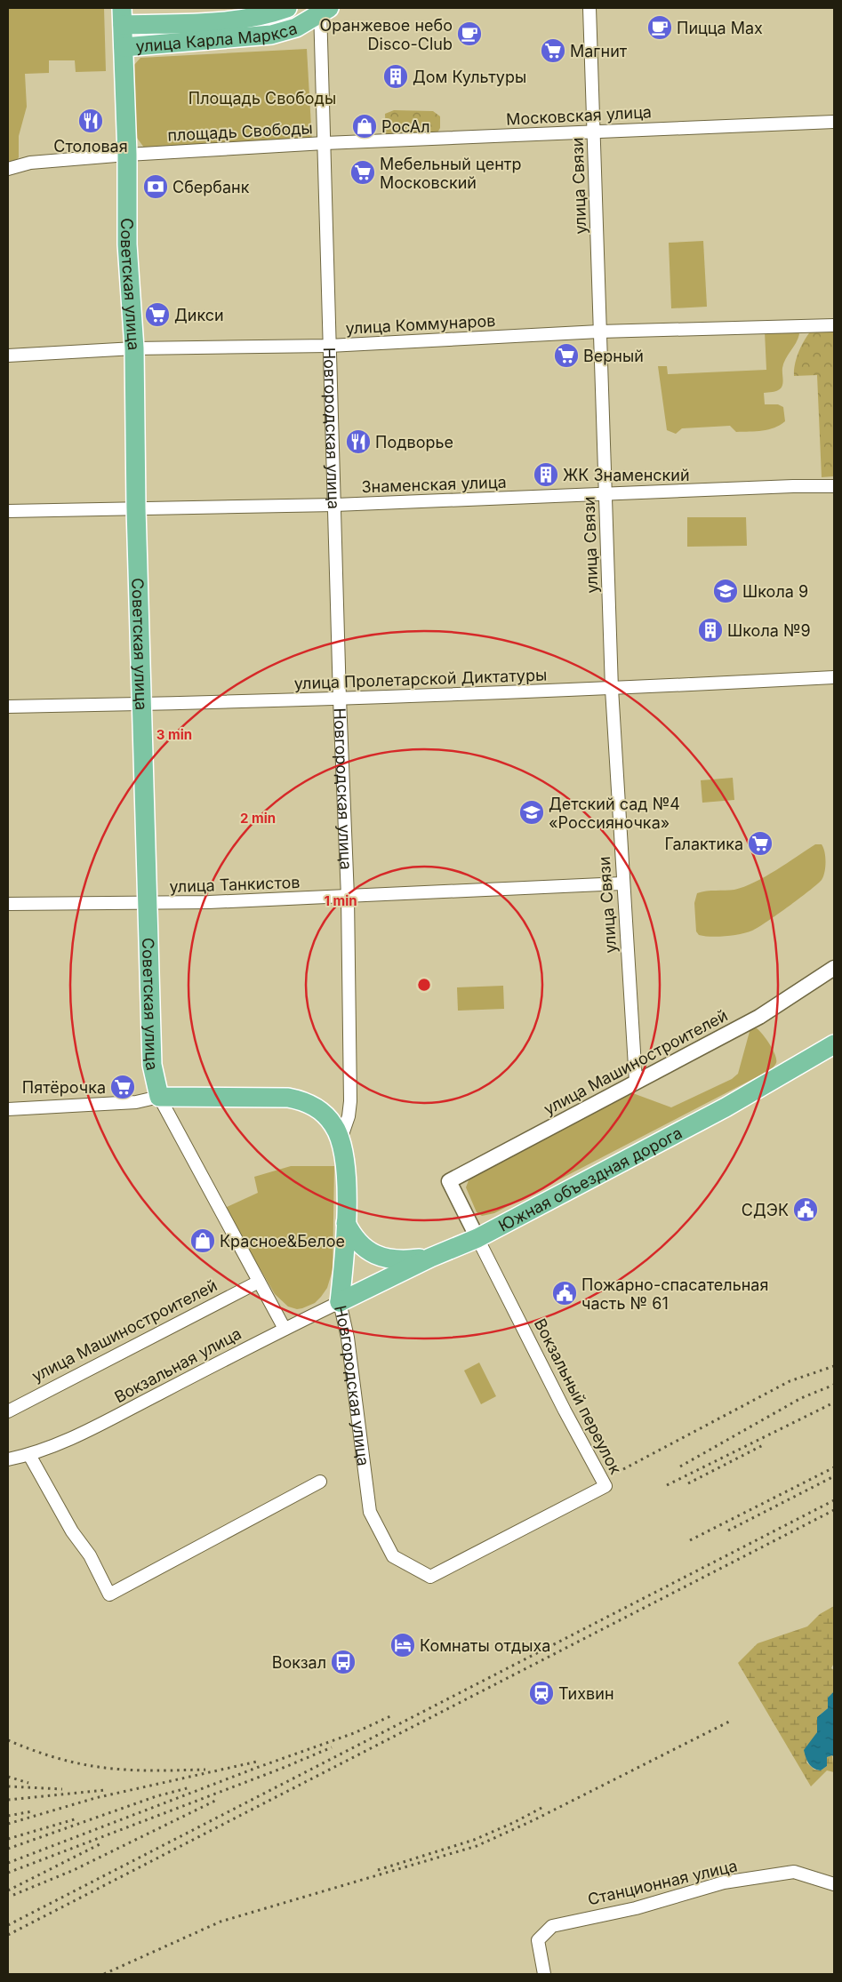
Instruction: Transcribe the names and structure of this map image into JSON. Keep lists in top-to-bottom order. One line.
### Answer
{"streets":{"main road":["улица Карла Маркса","Советская улица","Новгородская улица","Южная объездная дорога"],"street":["Московская улица","площадь Свободы","улица Связи","улица Коммунаров","Знаменская улица","улица Пролетарской Диктатуры","улица Танкистов","улица Машиностроителей","Вокзальная улица","Вокзальный переулок","Станционная улица"]},"crossings":[["улица Карла Маркса","площадь Свободы"],["улица Карла Маркса","Советская улица"],["Московская улица","площадь Свободы"],["Московская улица","улица Связи"],["Московская улица","Новгородская улица"],["площадь Свободы","Советская улица"],["площадь Свободы","Новгородская улица"],["улица Связи","улица Коммунаров"],["улица Связи","Знаменская улица"],["улица Связи","улица Пролетарской Диктатуры"],["улица Связи","улица Танкистов"],["улица Связи","улица Машиностроителей"],["Советская улица","улица Коммунаров"],["Советская улица","Знаменская улица"],["Советская улица","улица Пролетарской Диктатуры"],["Советская улица","улица Танкистов"],["Советская улица","улица Машиностроителей"],["Советская улица","Вокзальная улица"],["улица Коммунаров","Новгородская улица"],["Новгородская улица","Знаменская улица"],["Новгородская улица","улица Пролетарской Диктатуры"],["Новгородская улица","улица Танкистов"],["Новгородская улица","Южная объездная дорога"],["Новгородская улица","Вокзальная улица"],["Новгородская улица","Вокзальный переулок"],["улица Машиностроителей","Вокзальный переулок"],["Южная объездная дорога","Вокзальная улица"],["Южная объездная дорога","Вокзальный переулок"]],"parks":["Площадь Свободы"],"places":{"cafe":["Пицца Max","Оранжевое небо Disco-Club"],"supermarket":["Магнит","Мебельный центр Московский","Дикси","Верный","Галактика","Пятёрочка"],"building":["Дом Культуры","ЖК Знаменский","Школа №9"],"restaurant":["Столовая","Подворье"],"shop":["РосАл","Красное&Белое"],"bank":["Сбербанк"],"school or university":["Школа 9","Детский сад №4 «Россияночка»"],"public building":["СДЭК","Пожарно-спасательная часть № 61"],"hotel":["Комнаты отдыха"],"bus stop":["Вокзал"],"station":["Тихвин"]},"rings":["3 min","2 min","1 min"]}
